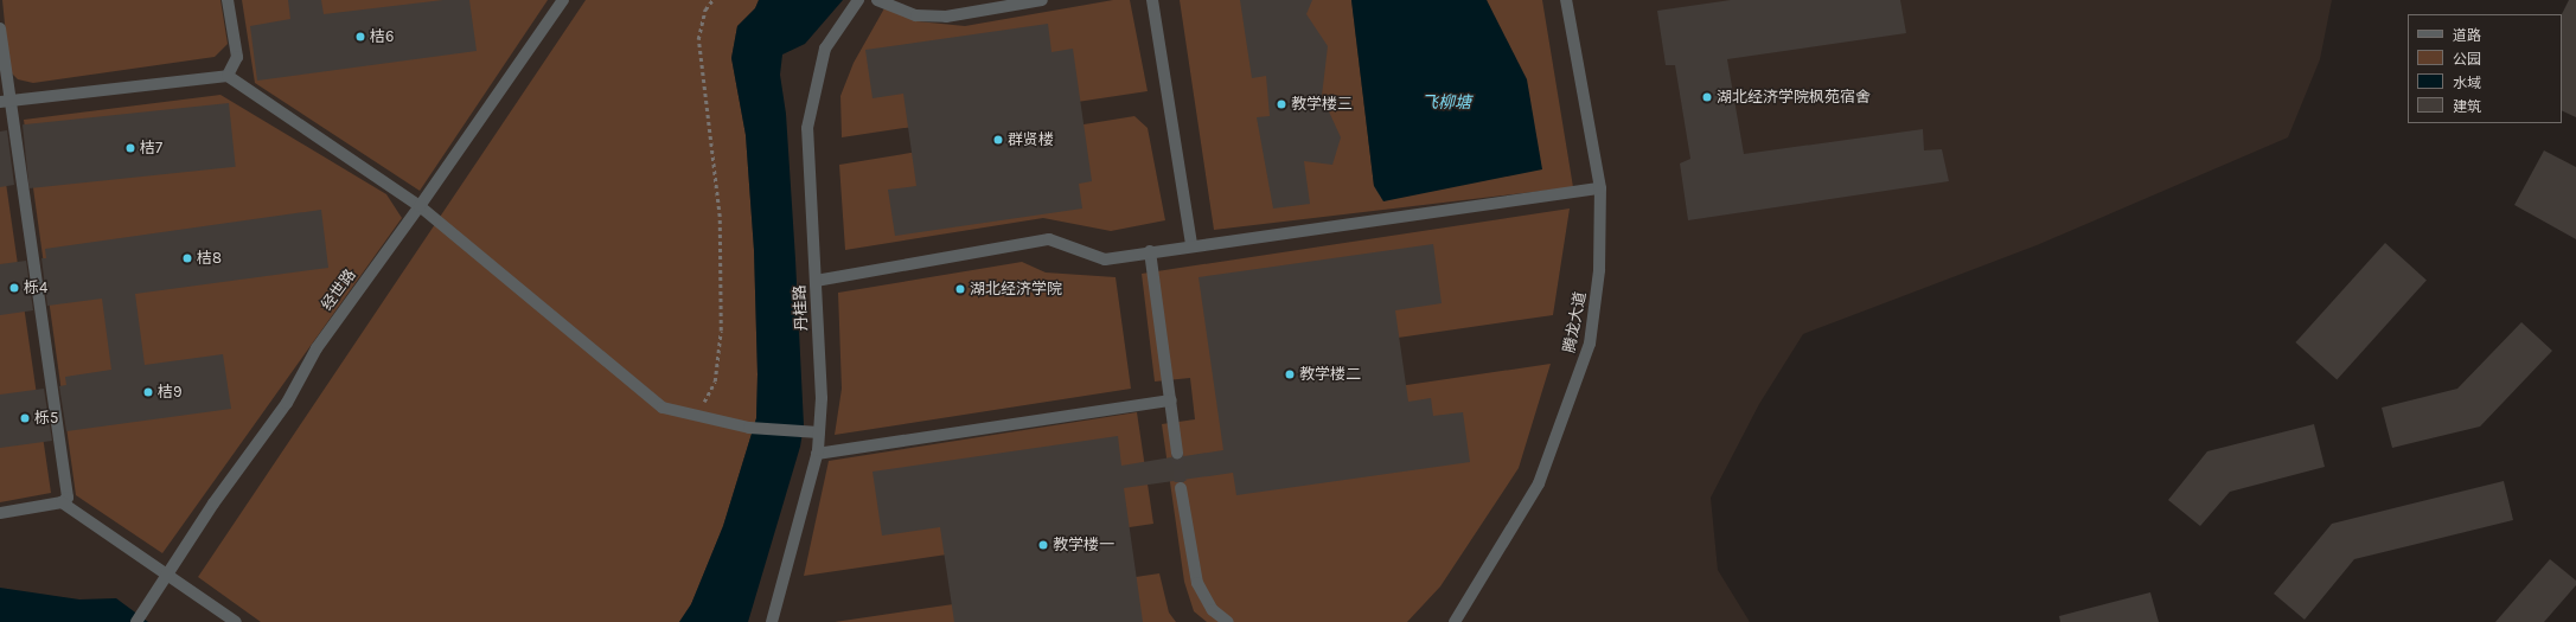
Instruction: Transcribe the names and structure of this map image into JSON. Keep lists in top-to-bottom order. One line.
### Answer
{"streets":{"street":["经世路","丹桂路","腾龙大道"]},"water":["飞柳塘"],"places":["桔6","湖北经济学院枫苑宿舍","教学楼三","群贤楼","桔7","桔8","栎4","湖北经济学院","教学楼二","桔9","栎5","教学楼一"],"legend":["道路","公园","水域","建筑"]}
